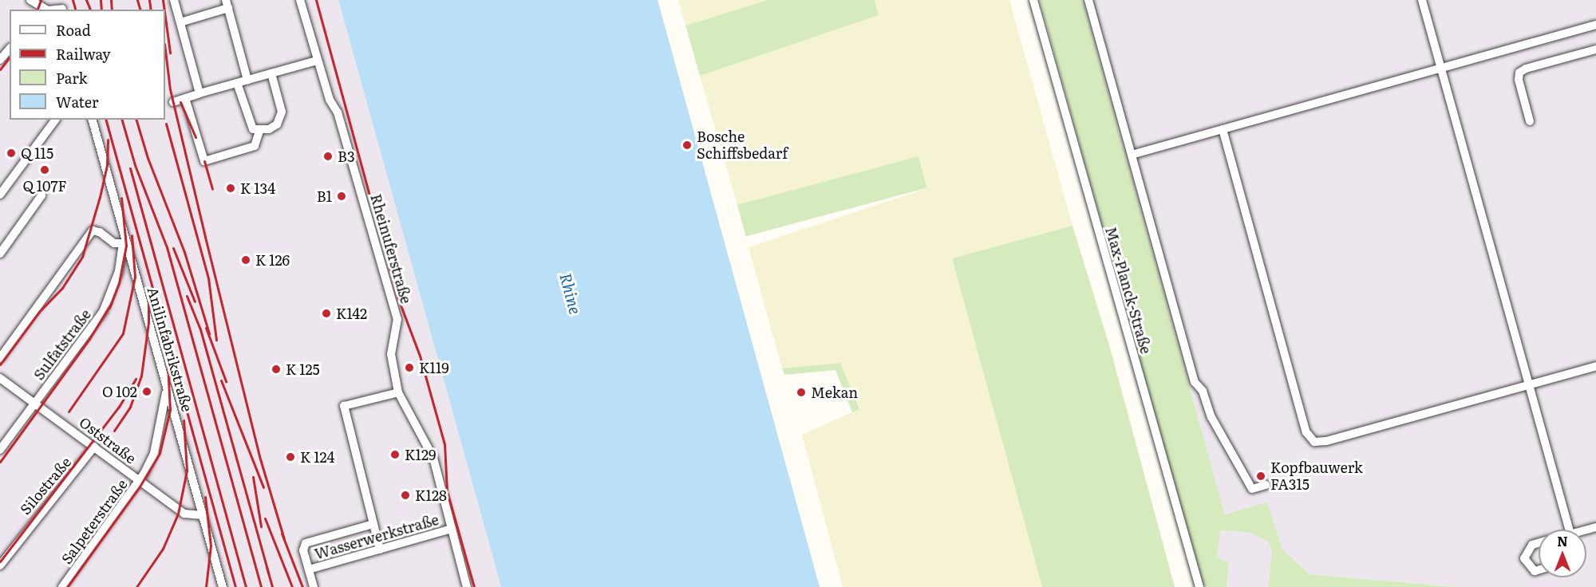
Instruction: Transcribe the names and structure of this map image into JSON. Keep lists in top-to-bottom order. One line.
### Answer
{"streets":{"street":["Rheinuferstraße","Max-Planck-Straße","Sulfatstraße","Anilinfabrikstraße","Oststraße","Silostraße","Salpeterstraße","Wasserwerkstraße"]},"crossings":[["Rheinuferstraße","Wasserwerkstraße"],["Sulfatstraße","Anilinfabrikstraße"],["Sulfatstraße","Oststraße"],["Anilinfabrikstraße","Oststraße"],["Anilinfabrikstraße","Salpeterstraße"],["Oststraße","Silostraße"],["Oststraße","Salpeterstraße"]],"water":["Rhine"],"places":["Bosche Schiffsbedarf","Q 115","B3","Q 107F","K 134","B1","K 126","K142","K119","K 125","O 102","Mekan","K129","K 124","Kopfbauwerk FA315","K128"],"legend":["Road","Railway","Park","Water"],"north":"top"}
